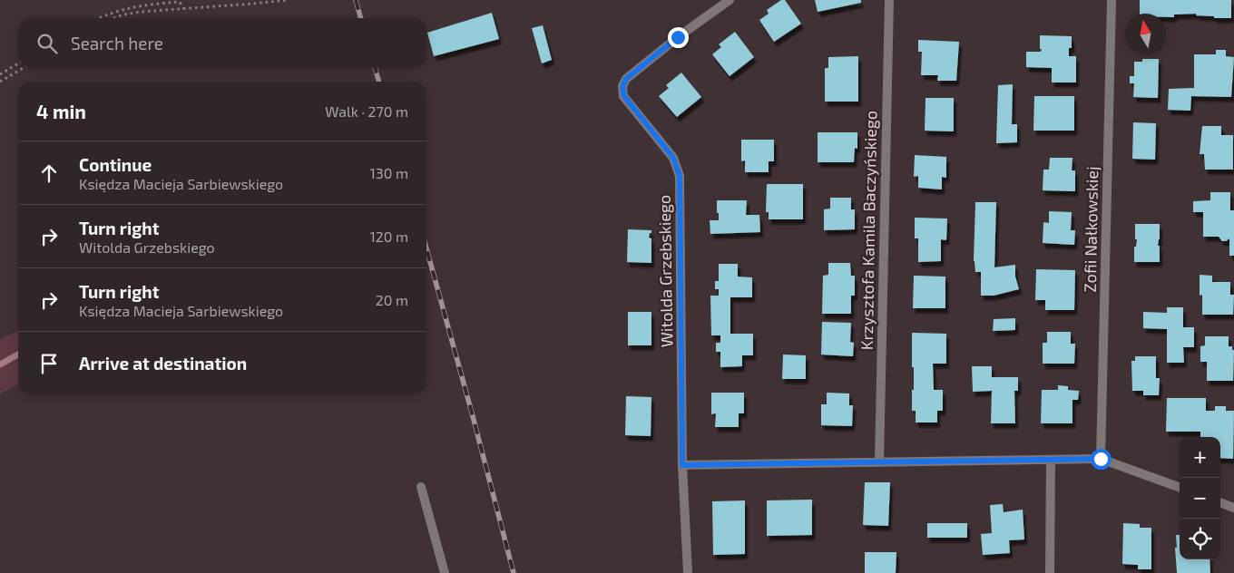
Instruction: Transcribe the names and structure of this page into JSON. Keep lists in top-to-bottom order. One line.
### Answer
{"streets":{"street":["Zofii Nałkowskiej","Krzysztofa Kamila Baczyńskiego","Witolda Grzebskiego"]},"north":"top","page":{"search":"Search here","heading":["4 min","Walk · 270 m"],"list":[["Continue","Księdza Macieja Sarbiewskiego","130 m"],["Turn right","Witolda Grzebskiego","120 m"],["Turn right","Księdza Macieja Sarbiewskiego","20 m"],"Arrive at destination"],"map_buttons":["+","−"]}}
